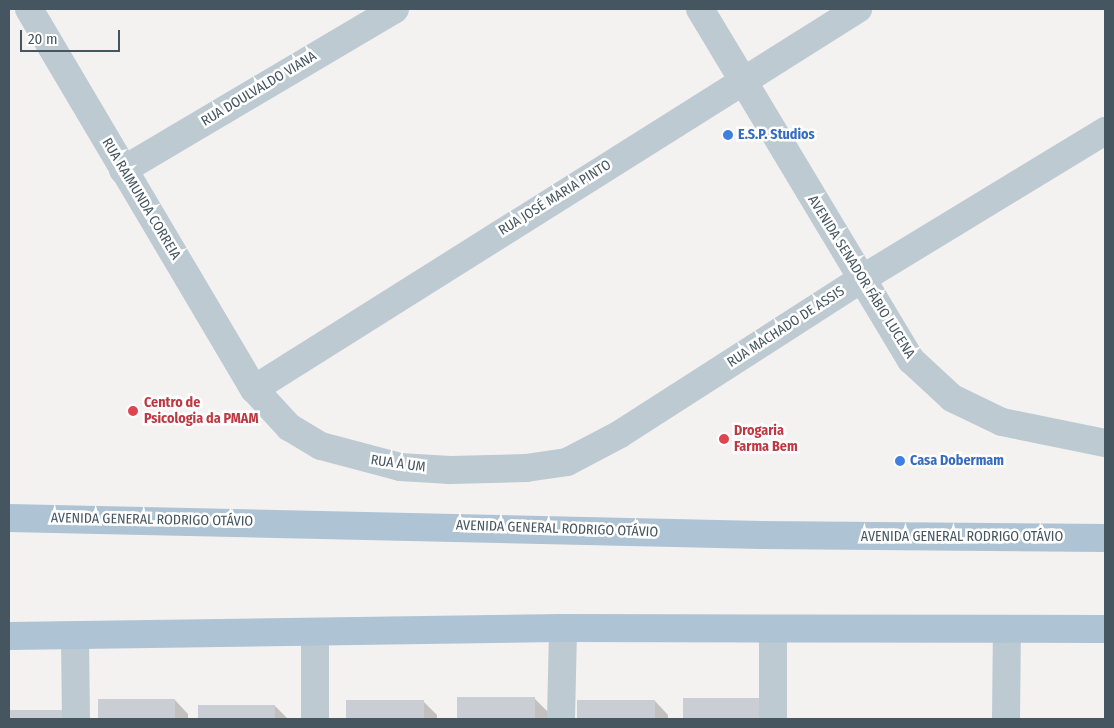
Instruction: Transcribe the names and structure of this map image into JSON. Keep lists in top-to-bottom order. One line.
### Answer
{"streets":{"main road":["AVENIDA GENERAL RODRIGO OTÁVIO"],"street":["RUA DOULVALDO VIANA","RUA JOSÉ MARIA PINTO","RUA RAIMUNDA CORREIA","AVENIDA SENADOR FÁBIO LUCENA","RUA MACHADO DE ASSIS","RUA A UM"]},"crossings":[["RUA DOULVALDO VIANA","RUA RAIMUNDA CORREIA"],["RUA JOSÉ MARIA PINTO","RUA RAIMUNDA CORREIA"],["RUA JOSÉ MARIA PINTO","AVENIDA SENADOR FÁBIO LUCENA"],["RUA RAIMUNDA CORREIA","RUA A UM"],["AVENIDA SENADOR FÁBIO LUCENA","RUA MACHADO DE ASSIS"],["RUA MACHADO DE ASSIS","RUA A UM"]],"places":["E.S.P. Studios","Centro de Psicologia da PMAM","Drogaria Farma Bem","Casa Dobermam"],"scale_bar":"20 m"}
